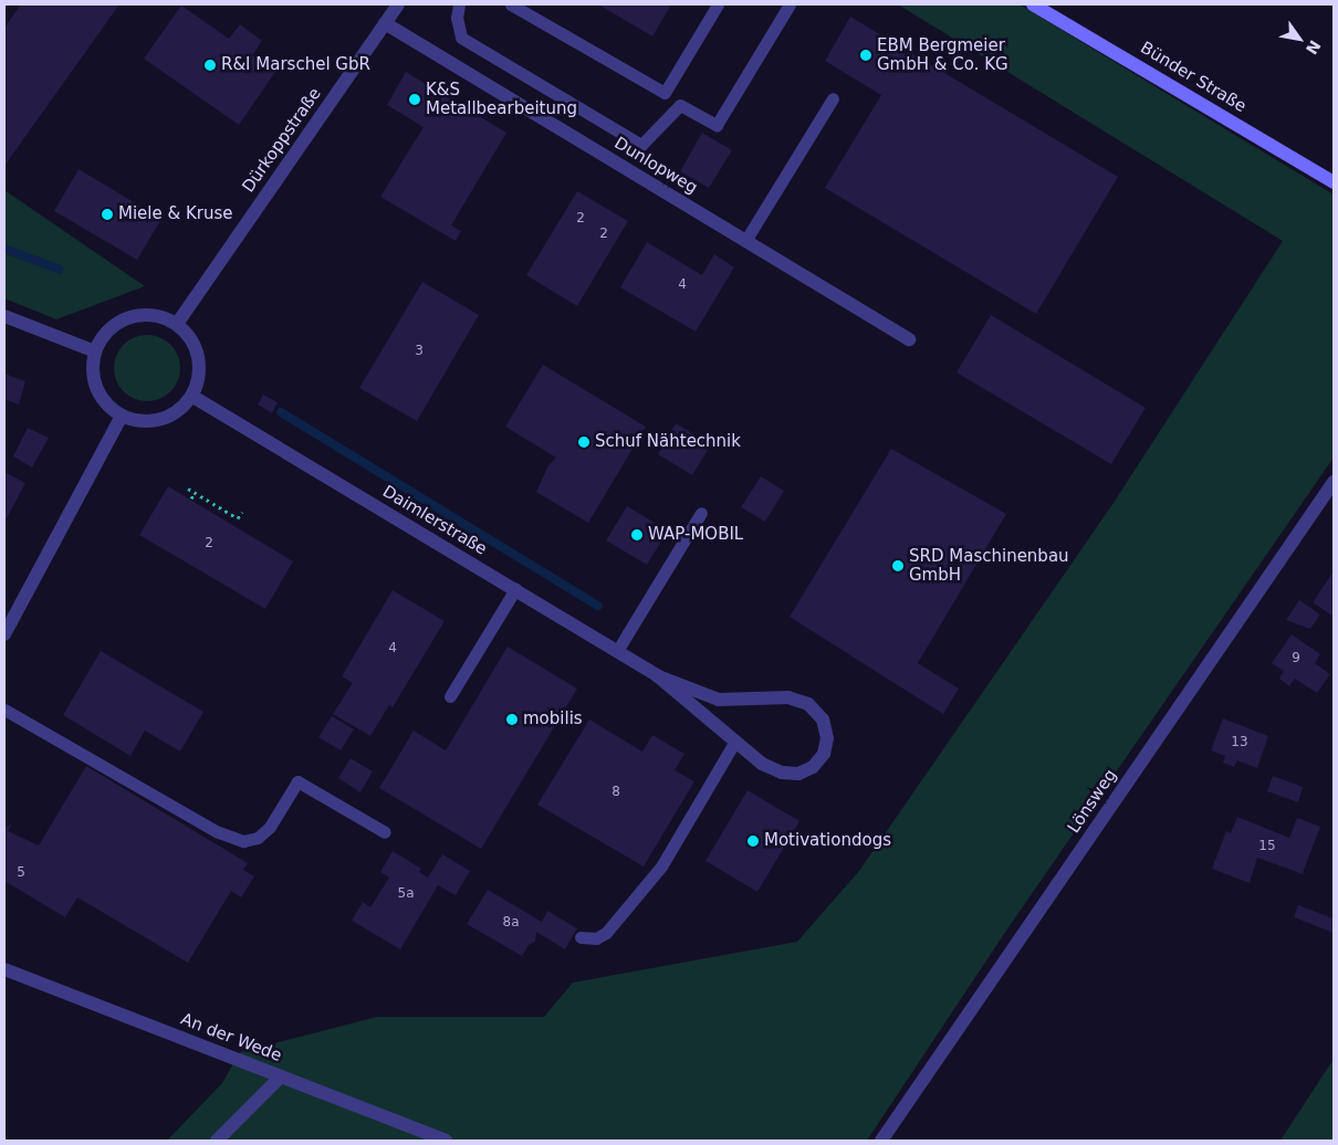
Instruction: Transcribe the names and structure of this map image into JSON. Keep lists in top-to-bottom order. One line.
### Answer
{"streets":{"street":["Bünder Straße","Dürkoppstraße","Dunlopweg","Daimlerstraße","Lönsweg","An der Wede"]},"crossings":[["Dürkoppstraße","Dunlopweg"],["Dürkoppstraße","Daimlerstraße"]],"places":["EBM Bergmeier GmbH & Co. KG","R&I Marschel GbR","K&S Metallbearbeitung","Miele & Kruse","Schuf Nähtechnik","WAP-MOBIL","SRD Maschinenbau GmbH","mobilis","Motivationdogs"],"house_numbers":["2","2","4","3","2","4","9","13","8","15","5","5a","8a"],"north":"bottom right"}
